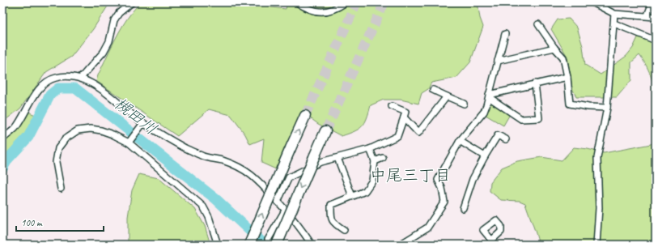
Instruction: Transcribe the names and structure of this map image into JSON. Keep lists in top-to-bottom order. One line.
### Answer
{"districts":["中尾三丁目"],"water":["槻田川"],"scale_bar":"100 m"}
